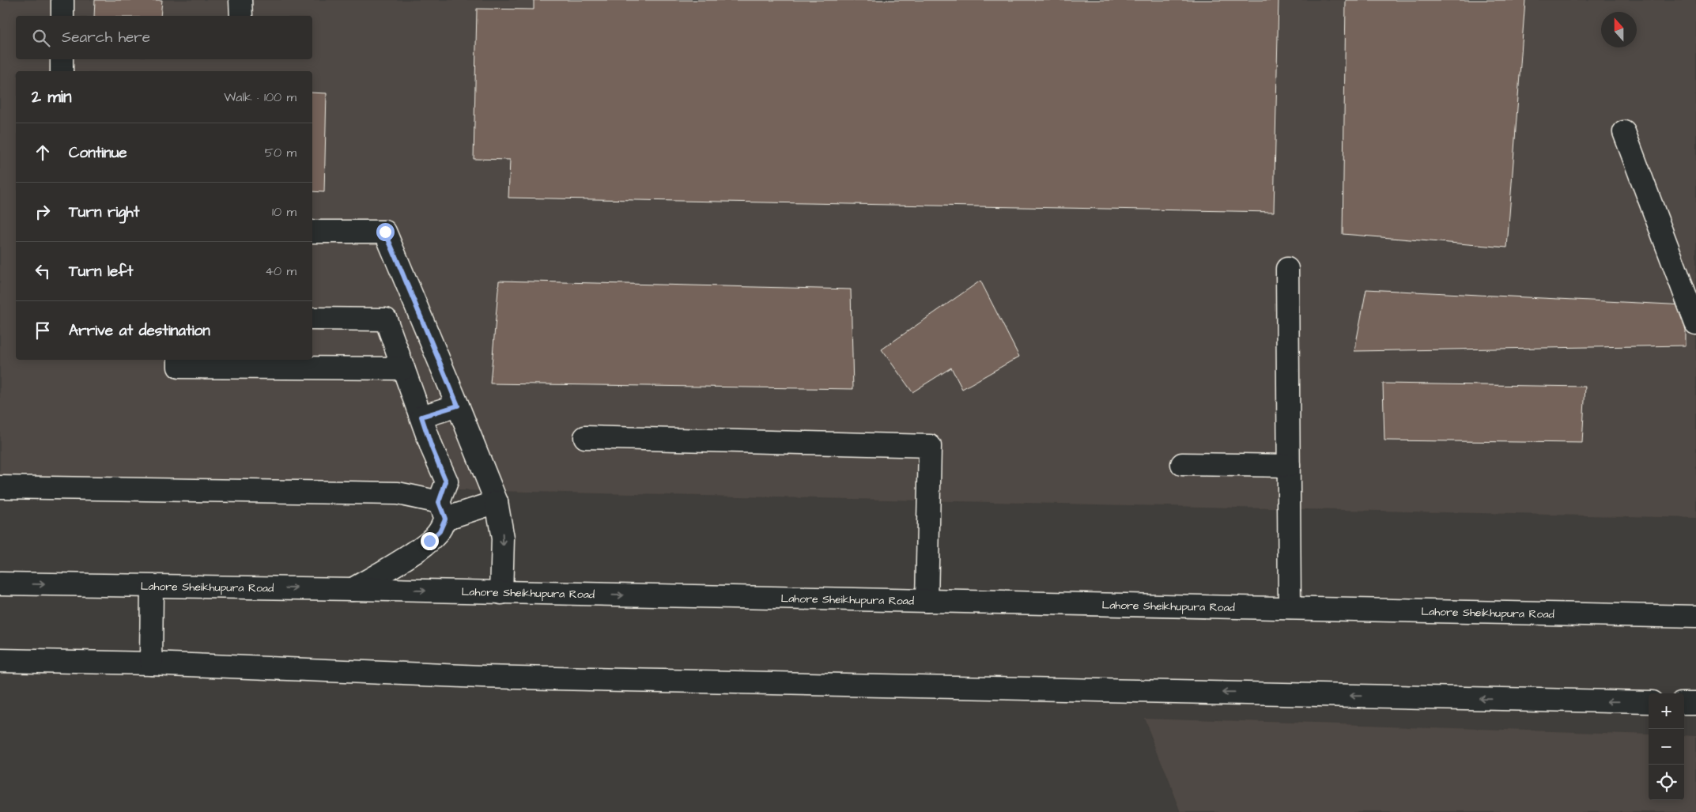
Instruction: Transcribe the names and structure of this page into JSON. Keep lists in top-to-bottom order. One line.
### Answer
{"streets":{"main road":["Lahore Sheikhupura Road"]},"north":"top","page":{"search":"Search here","heading":["2 min","Walk · 100 m"],"list":[["Continue","50 m"],["Turn right","10 m"],["Turn left","40 m"],"Arrive at destination"],"map_buttons":["+","−"]}}
